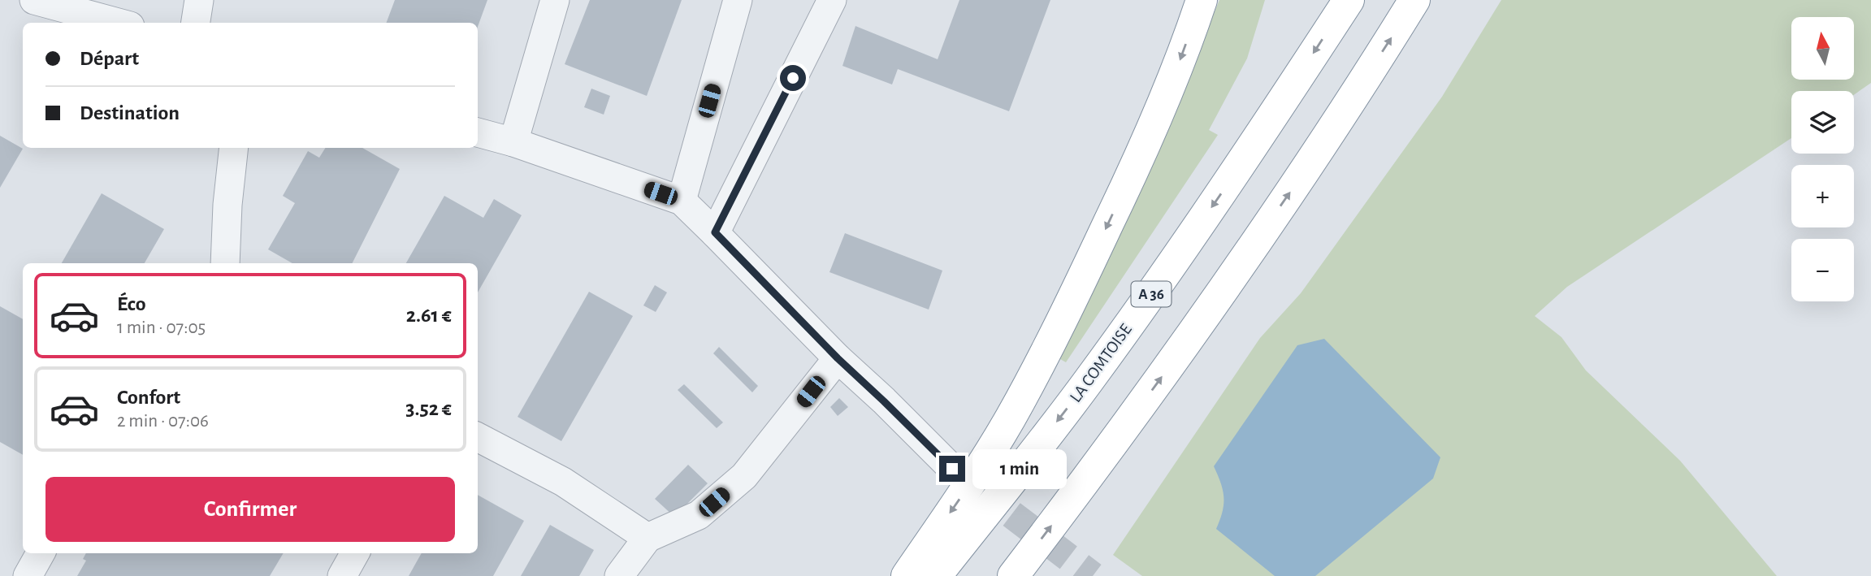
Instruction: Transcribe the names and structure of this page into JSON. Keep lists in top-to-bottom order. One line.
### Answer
{"streets":{"highway":["A 36","LA COMTOISE"]},"north":"top","page":{"map_buttons":["+","−"],"banner":["Départ","Destination"],"list":[{"name":"Éco","note":"1 min · 07:05","value":"2.61 €"},{"name":"Confort","note":"2 min · 07:06","value":"3.52 €"}],"bubble":"1 min","buttons":"Confirmer"}}
